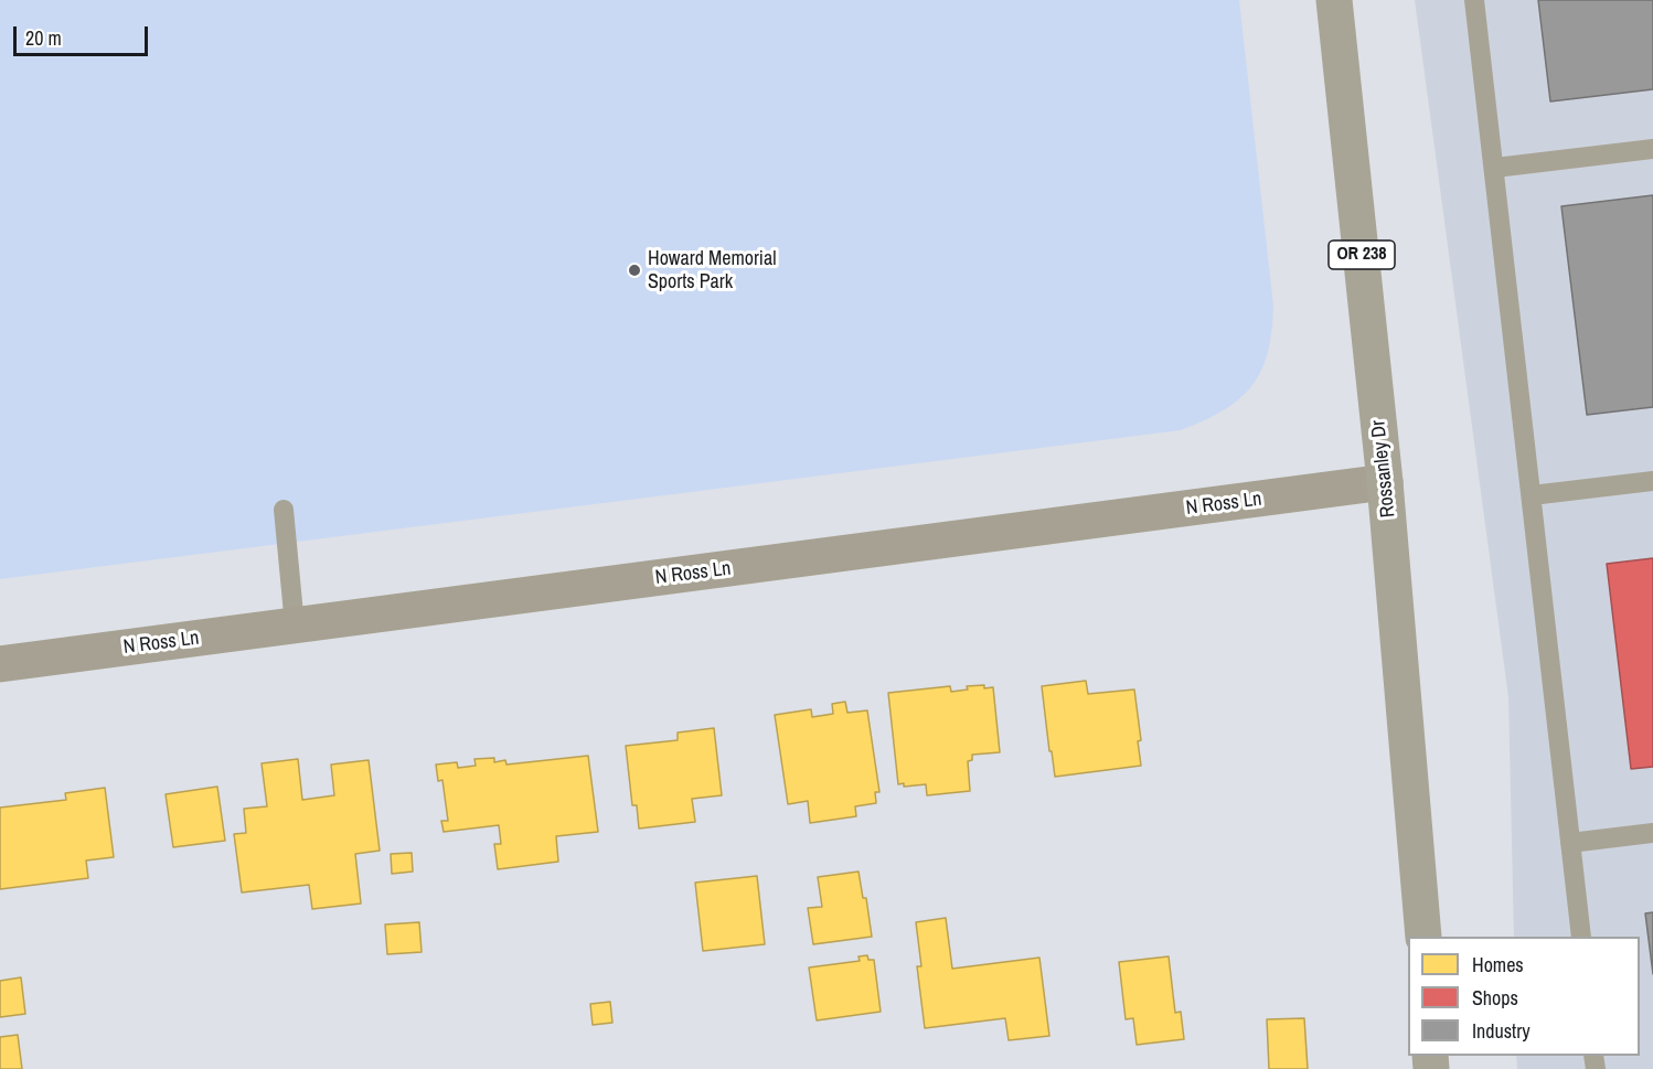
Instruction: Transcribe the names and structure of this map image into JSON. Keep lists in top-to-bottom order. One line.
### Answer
{"streets":{"main road":["OR 238","Rossanley Dr","N Ross Ln"]},"crossings":[["Rossanley Dr","N Ross Ln"]],"places":["Howard Memorial Sports Park"],"legend":["Homes","Shops","Industry"],"scale_bar":"20 m"}
